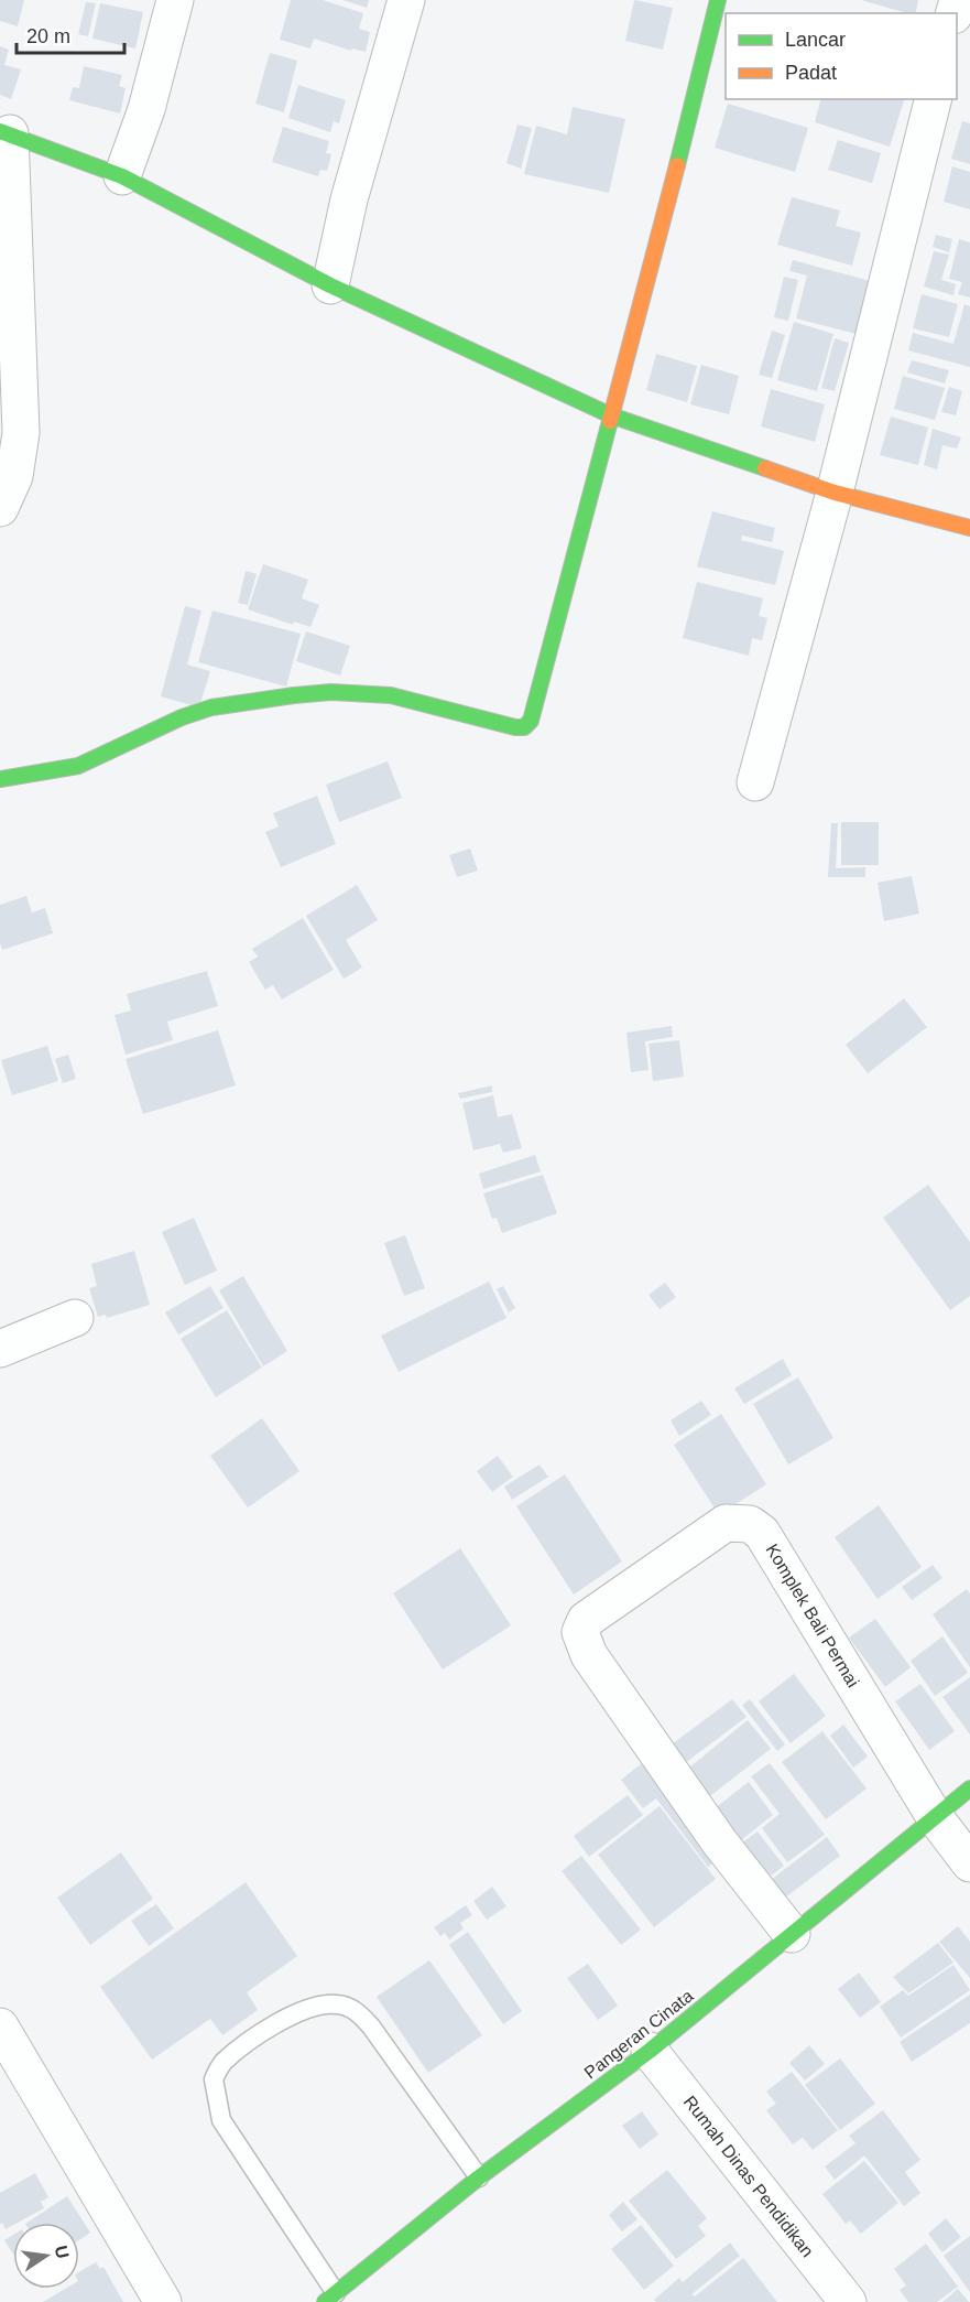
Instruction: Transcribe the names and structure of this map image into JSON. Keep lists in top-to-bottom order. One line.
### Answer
{"streets":{"street":["Komplek Bali Permai","Pangeran Cinata","Rumah Dinas Pendidikan"]},"crossings":[["Komplek Bali Permai","Pangeran Cinata"],["Pangeran Cinata","Rumah Dinas Pendidikan"]],"legend":["Lancar","Padat"],"scale_bar":"20 m","north":"right"}
